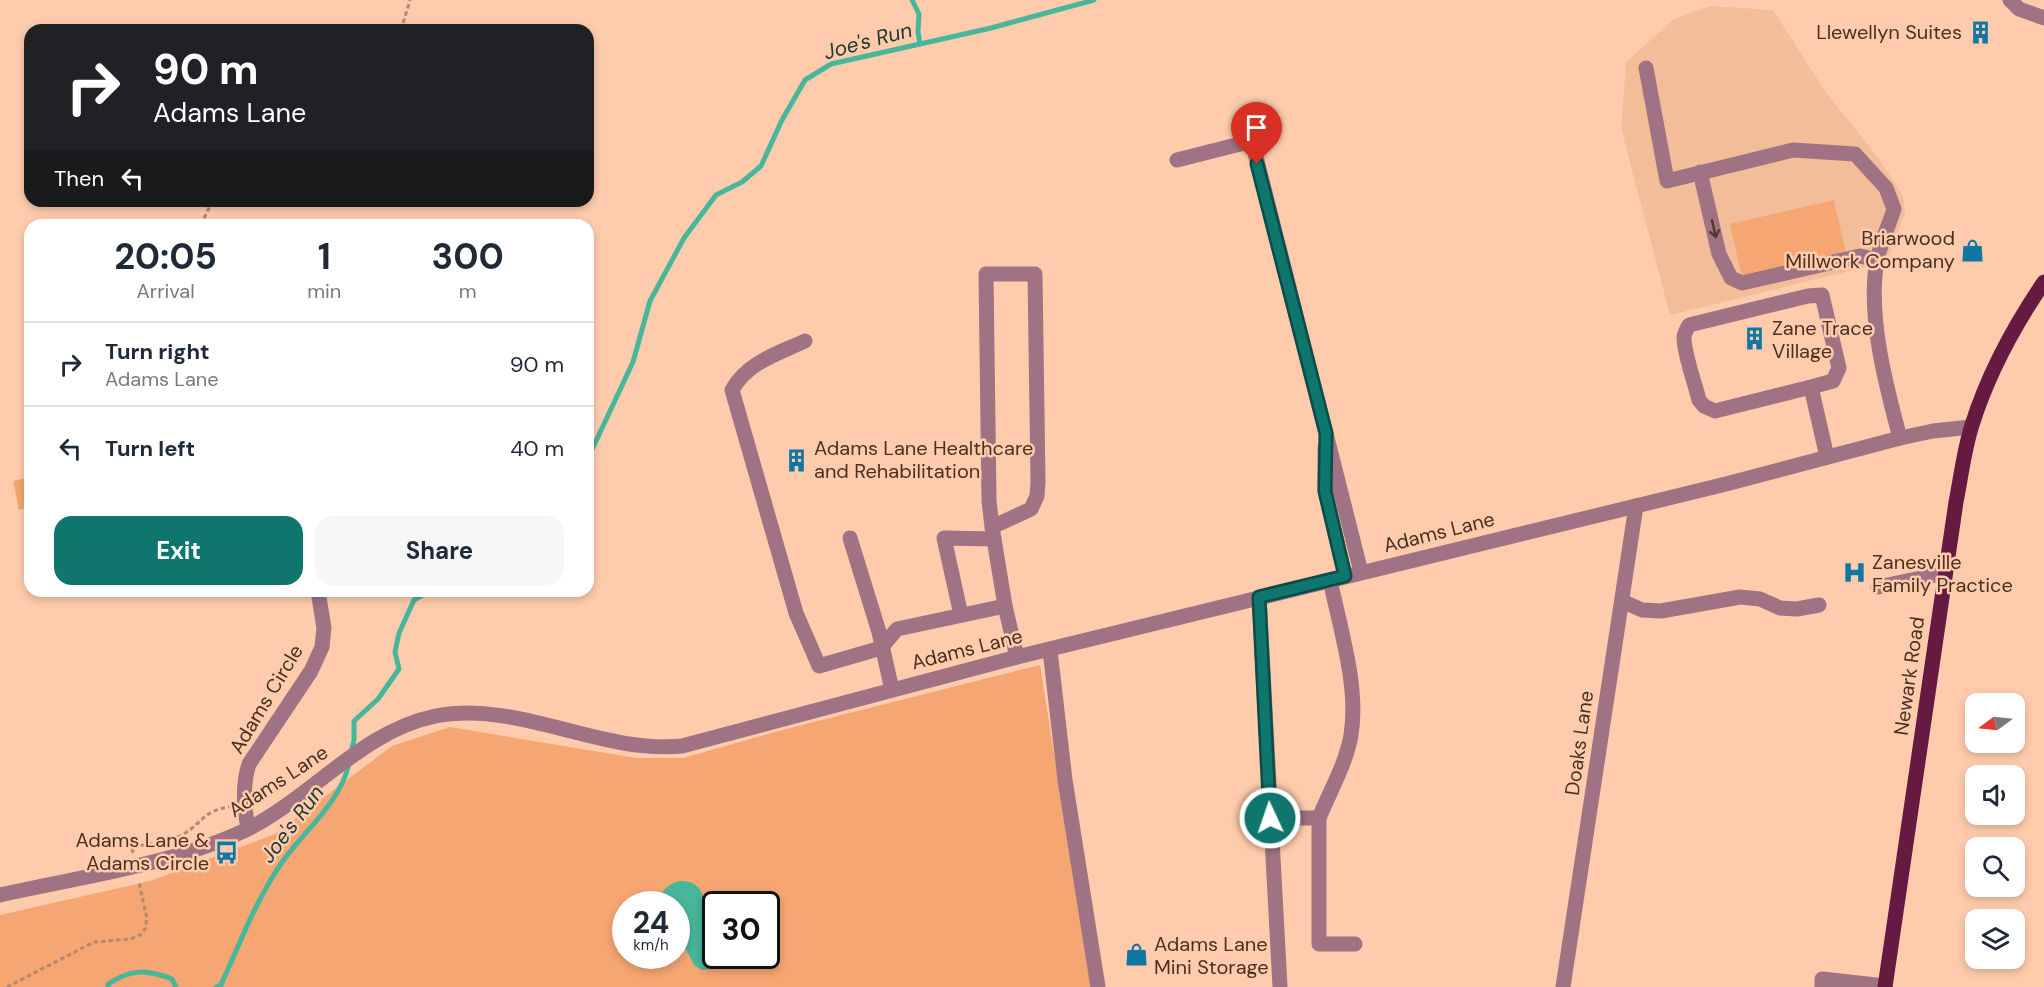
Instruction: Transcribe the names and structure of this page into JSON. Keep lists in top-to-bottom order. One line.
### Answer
{"streets":{"main road":["Newark Road"],"street":["Adams Lane","Adams Circle","Doaks Lane"]},"crossings":[["Adams Lane","Newark Road"],["Adams Lane","Adams Circle"],["Adams Lane","Doaks Lane"]],"water":["Joe's Run"],"places":{"building":["Llewellyn Suites","Zane Trace Village","Adams Lane Healthcare and Rehabilitation"],"shop":["Briarwood Millwork Company","Adams Lane Mini Storage"],"hospital":["Zanesville Family Practice"],"bus stop":["Adams Lane & Adams Circle"]},"north":"left","page":{"turn":["90 m","Adams Lane"],"then":"Then","eta":["20:05","Arrival","1","min","300","m"],"list":[{"name":"Turn right","note":"Adams Lane","value":"90 m"},{"name":"Turn left","value":"40 m"}],"buttons":["Exit","Share"],"speed":"24 km/h","limit":"30"}}
